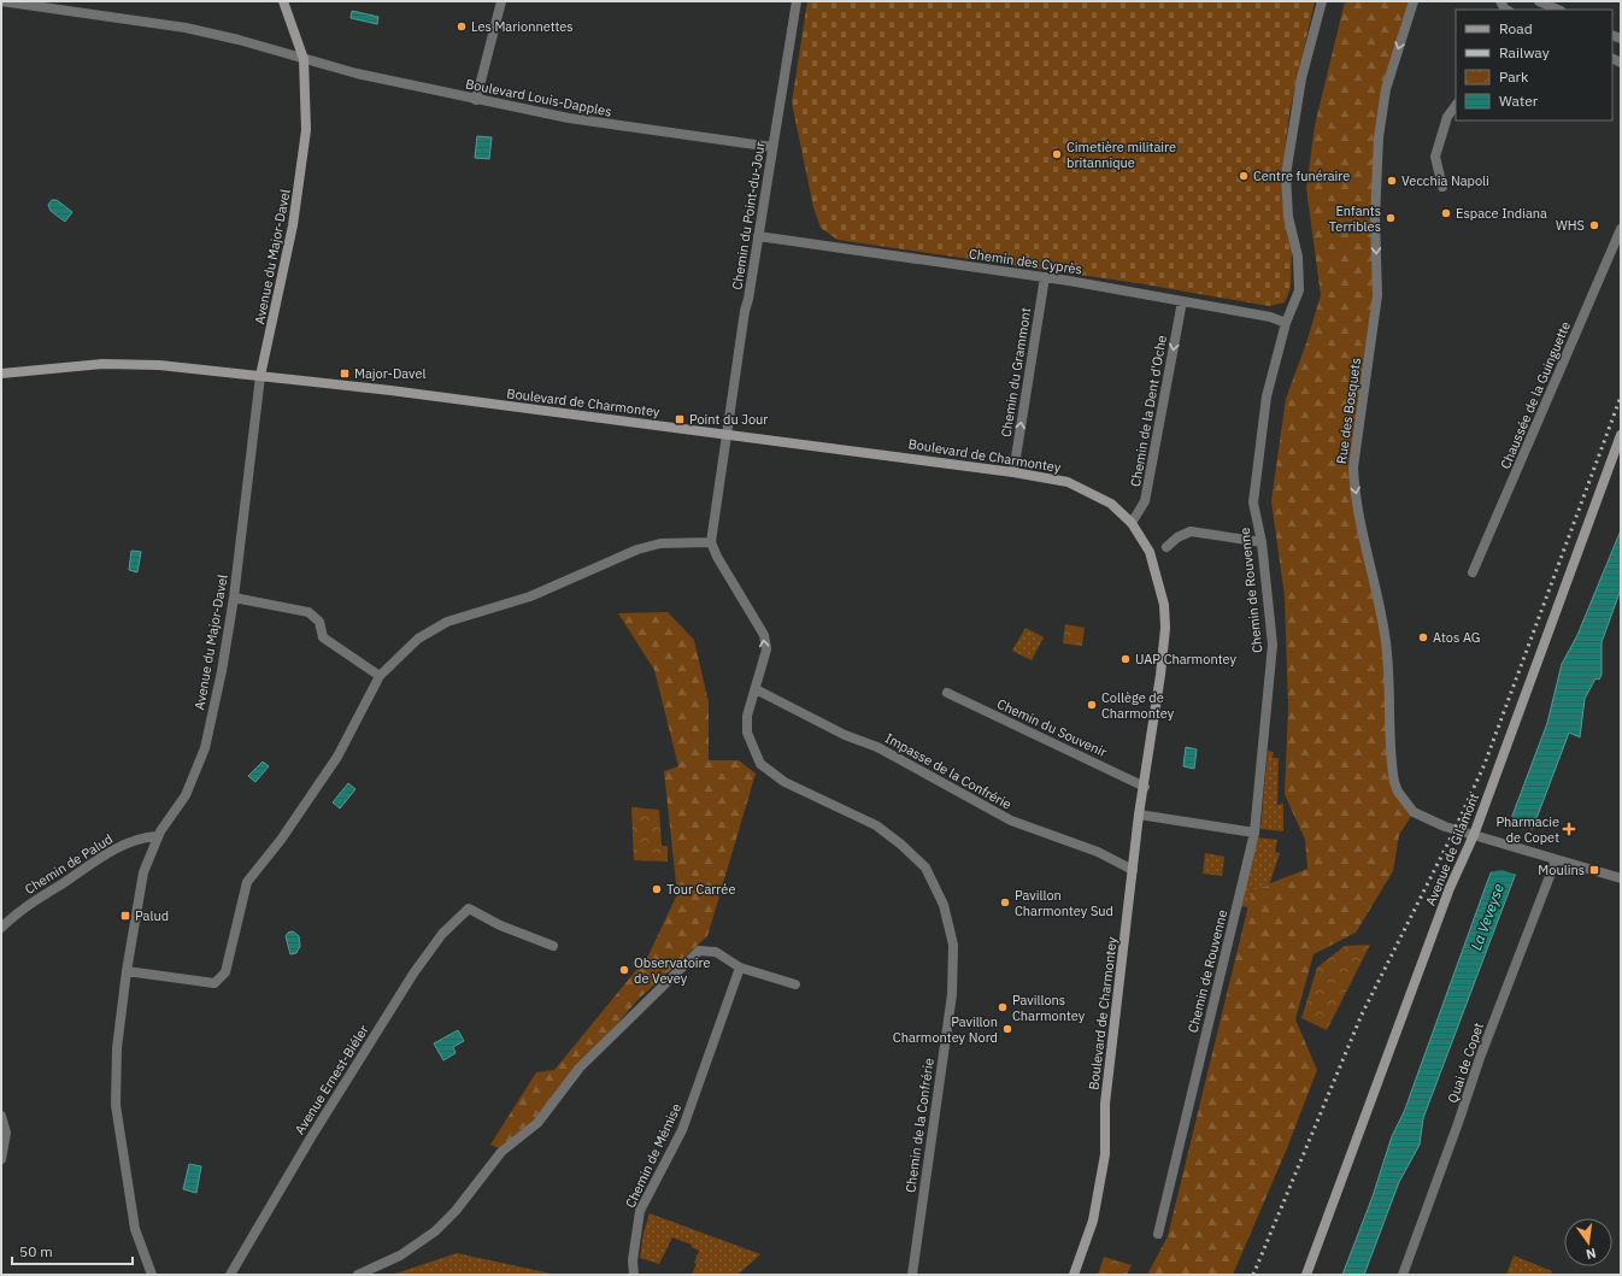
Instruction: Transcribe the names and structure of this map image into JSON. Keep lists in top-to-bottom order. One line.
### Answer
{"streets":{"street":["Boulevard Louis-Dapples","Chemin du Point-du-Jour","Avenue du Major-Davel","Chemin des Cyprès","Chemin du Grammont","Chaussée de la Guinguette","Boulevard de Charmontey","Chemin de la Dent d'Oche","Rue des Bosquets","Chemin de Rouvenne","Chemin du Souvenir","Impasse de la Confrérie","Avenue de Gilamont","Chemin de Palud","Quai de Copet","Avenue Ernest-Biéler","Chemin de la Confrérie","Chemin de Mémise"]},"crossings":[["Boulevard Louis-Dapples","Chemin du Point-du-Jour"],["Boulevard Louis-Dapples","Avenue du Major-Davel"],["Chemin du Point-du-Jour","Chemin des Cyprès"],["Chemin du Point-du-Jour","Boulevard de Charmontey"],["Avenue du Major-Davel","Boulevard de Charmontey"],["Avenue du Major-Davel","Chemin de Palud"],["Chemin des Cyprès","Chemin du Grammont"],["Chemin des Cyprès","Chemin de la Dent d'Oche"],["Chemin des Cyprès","Chemin de Rouvenne"],["Chemin du Grammont","Boulevard de Charmontey"],["Boulevard de Charmontey","Chemin de la Dent d'Oche"],["Boulevard de Charmontey","Chemin du Souvenir"],["Boulevard de Charmontey","Impasse de la Confrérie"],["Rue des Bosquets","Avenue de Gilamont"],["Rue des Bosquets","Quai de Copet"],["Impasse de la Confrérie","Chemin de la Confrérie"]],"one_way":["Chemin du Grammont","Chemin de la Dent d'Oche","Rue des Bosquets"],"water":["La Veveyse"],"places":{"other":["Les Marionnettes","Cimetière militaire britannique","Centre funéraire","Vecchia Napoli","Espace Indiana","Enfants Terribles","WHS","Atos AG","UAP Charmontey","Collège de Charmontey","Tour Carrée","Pavillon Charmontey Sud","Observatoire de Vevey","Pavillons Charmontey","Pavillon Charmontey Nord"],"transit":["Major-Davel","Point du Jour","Moulins","Palud"],"health":["Pharmacie de Copet"]},"legend":["Road","Railway","Park","Water"],"scale_bar":"50 m","north":"bottom"}
